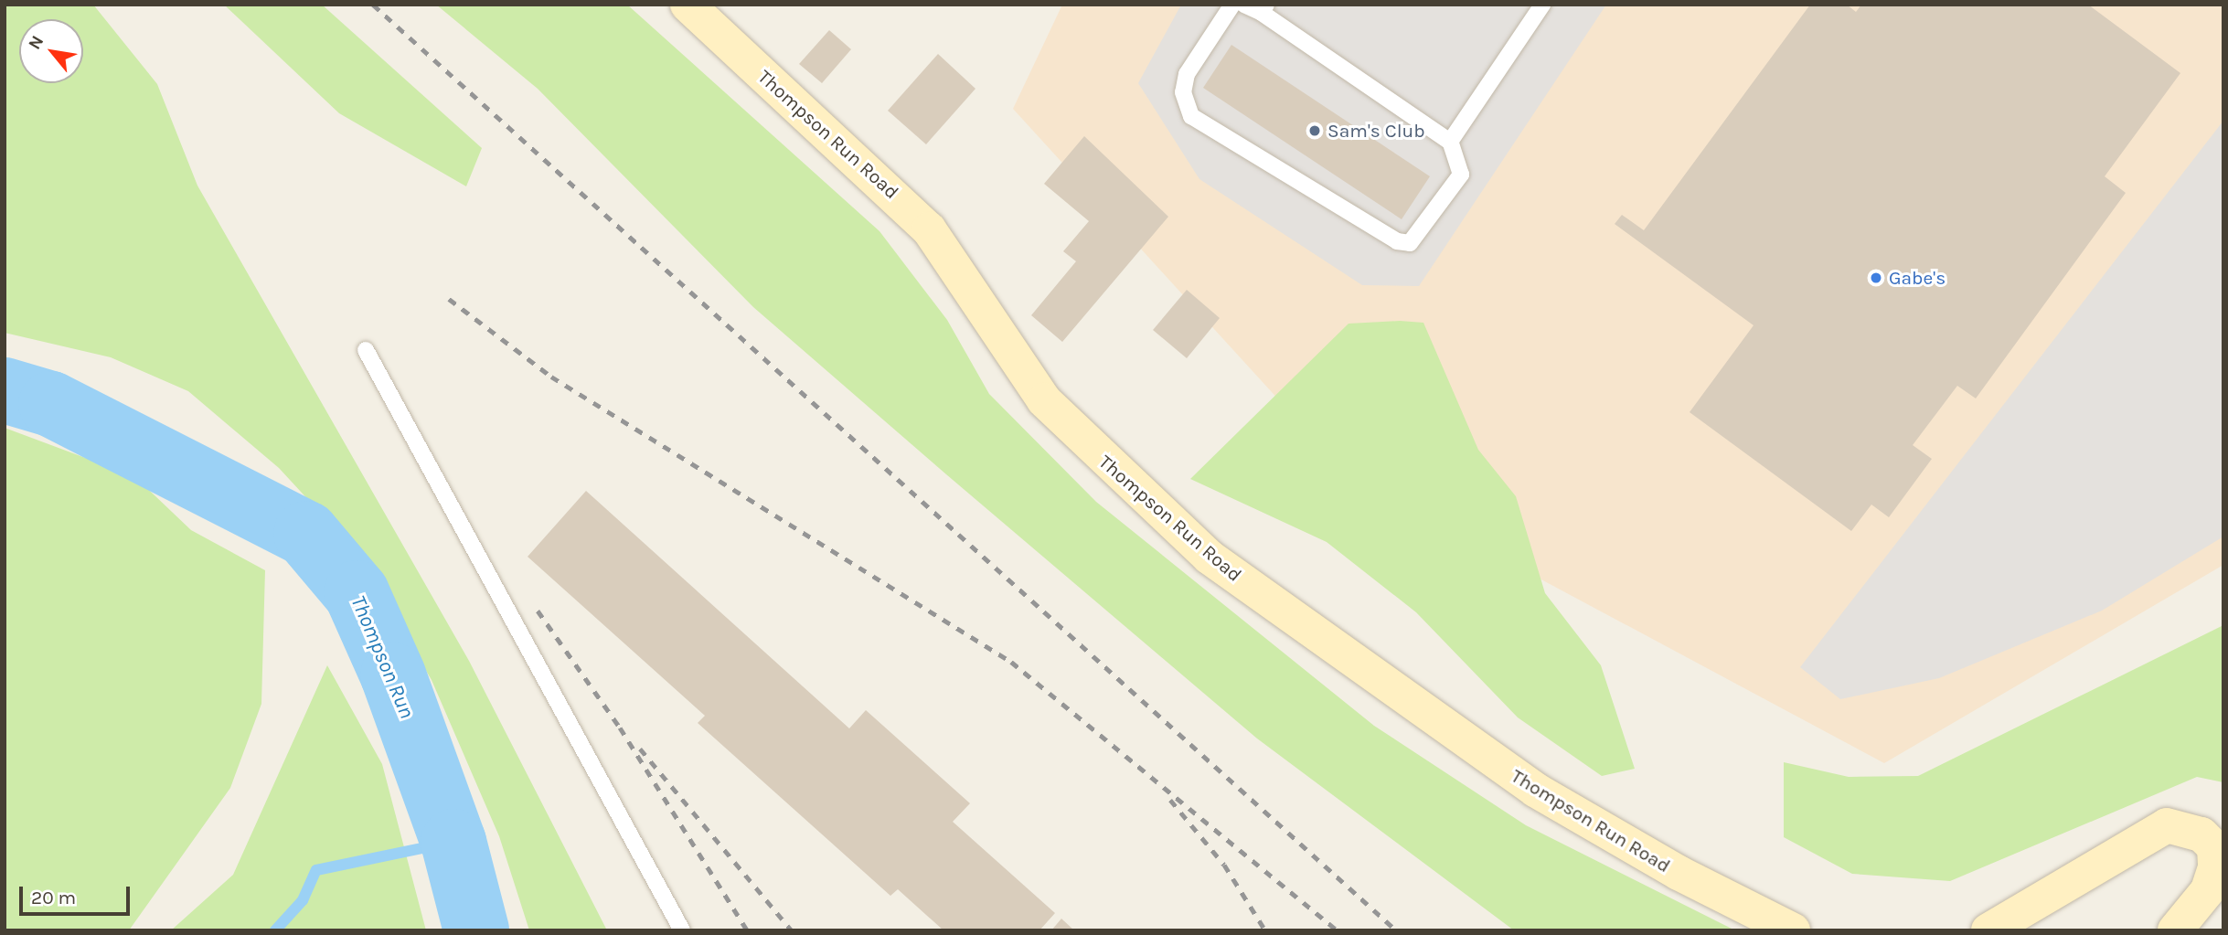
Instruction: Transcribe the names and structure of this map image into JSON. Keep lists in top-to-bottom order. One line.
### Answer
{"streets":{"street":["Thompson Run Road"]},"water":["Thompson Run"],"places":["Sam's Club","Gabe's"],"scale_bar":"20 m","north":"top left"}
